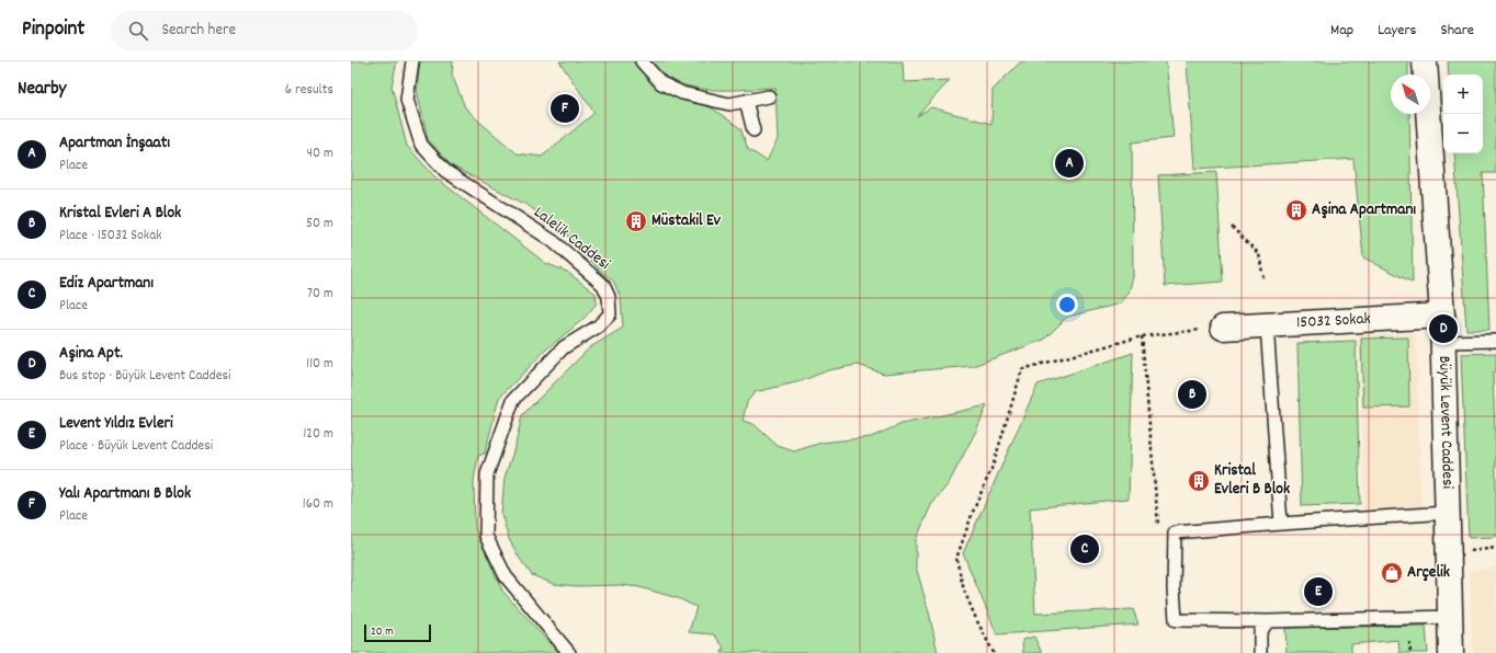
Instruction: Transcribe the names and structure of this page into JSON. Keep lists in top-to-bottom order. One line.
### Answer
{"streets":{"street":["15032 Sokak","Büyük Levent Caddesi"],"lane":["Lalelik Caddesi"]},"crossings":[["15032 Sokak","Büyük Levent Caddesi"]],"places":{"building":["Aşina Apartmanı","Müstakil Ev","Kristal Evleri B Blok"],"shop":["Arçelik"]},"scale_bar":"20 m","north":"top left","page":{"header":"Pinpoint","search":"Search here","nav":["Map","Layers","Share"],"heading":["Nearby","6 results"],"map_buttons":["+","−"],"pins":["F","A","D","B","C","E"],"list":[{"mark":"A","name":"Apartman İnşaatı","note":"Place","value":"40 m"},{"mark":"B","name":"Kristal Evleri A Blok","note":"Place · 15032 Sokak","value":"50 m"},{"mark":"C","name":"Ediz Apartmanı","note":"Place","value":"70 m"},{"mark":"D","name":"Aşina Apt.","note":"Bus stop · Büyük Levent Caddesi","value":"110 m"},{"mark":"E","name":"Levent Yıldız Evleri","note":"Place · Büyük Levent Caddesi","value":"120 m"},{"mark":"F","name":"Yalı Apartmanı B Blok","note":"Place","value":"160 m"}],"scale":"20 m"}}
